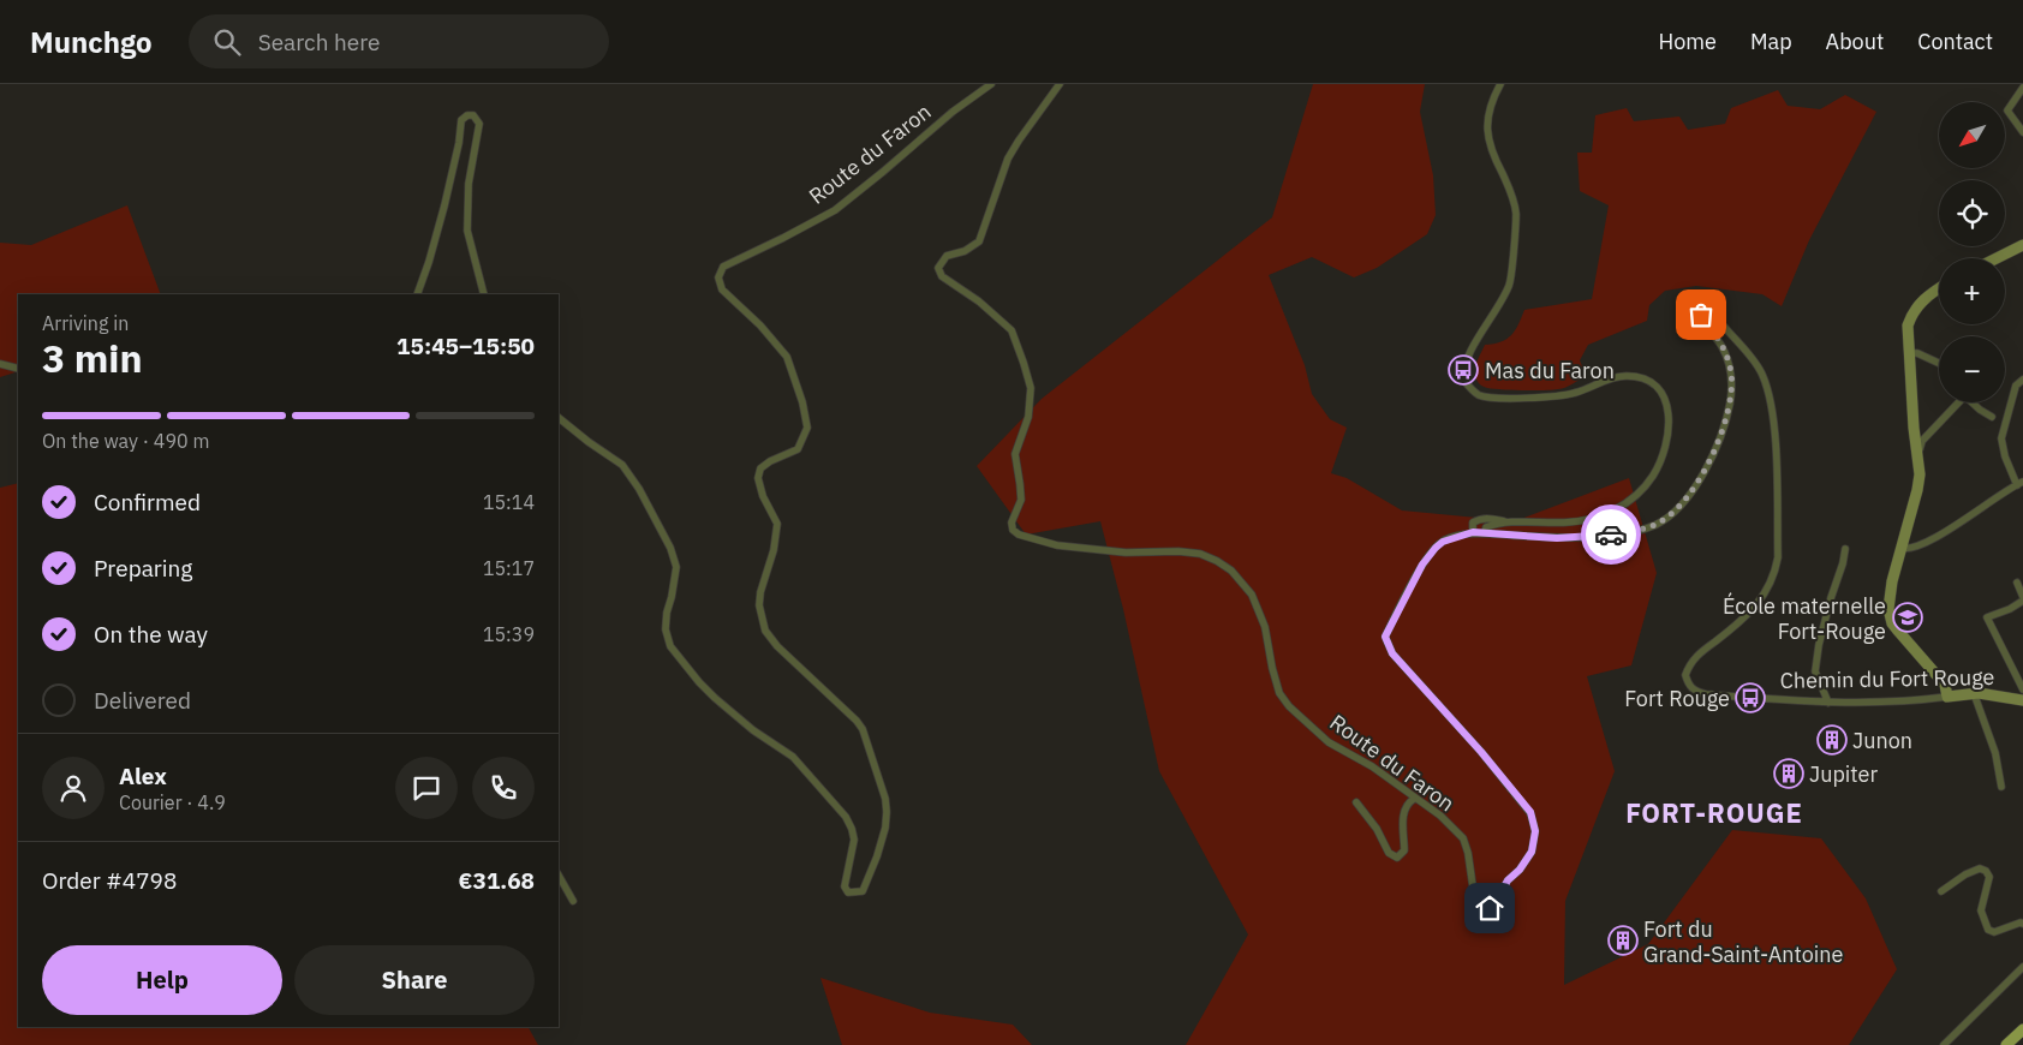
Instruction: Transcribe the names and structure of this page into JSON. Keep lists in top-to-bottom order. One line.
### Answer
{"streets":{"main road":["Chemin du Fort Rouge"],"street":["Route du Faron"]},"crossings":[["Route du Faron","Chemin du Fort Rouge"]],"districts":["FORT-ROUGE"],"places":{"bus stop":["Mas du Faron","Fort Rouge"],"school or university":["École maternelle Fort-Rouge"],"building":["Junon","Jupiter","Fort du Grand-Saint-Antoine"]},"north":"bottom left","page":{"header":"Munchgo","search":"Search here","nav":["Home","Map","About","Contact"],"map_buttons":["+","−"],"heading":["3 min","Arriving in","15:45–15:50"],"panel":["Alex","Courier · 4.9","Order #4798","€31.68"],"bar":"On the way · 490 m","list":[["Confirmed","15:14"],["Preparing","15:17"],["On the way","15:39"],"Delivered"],"buttons":["Help","Share"]}}
